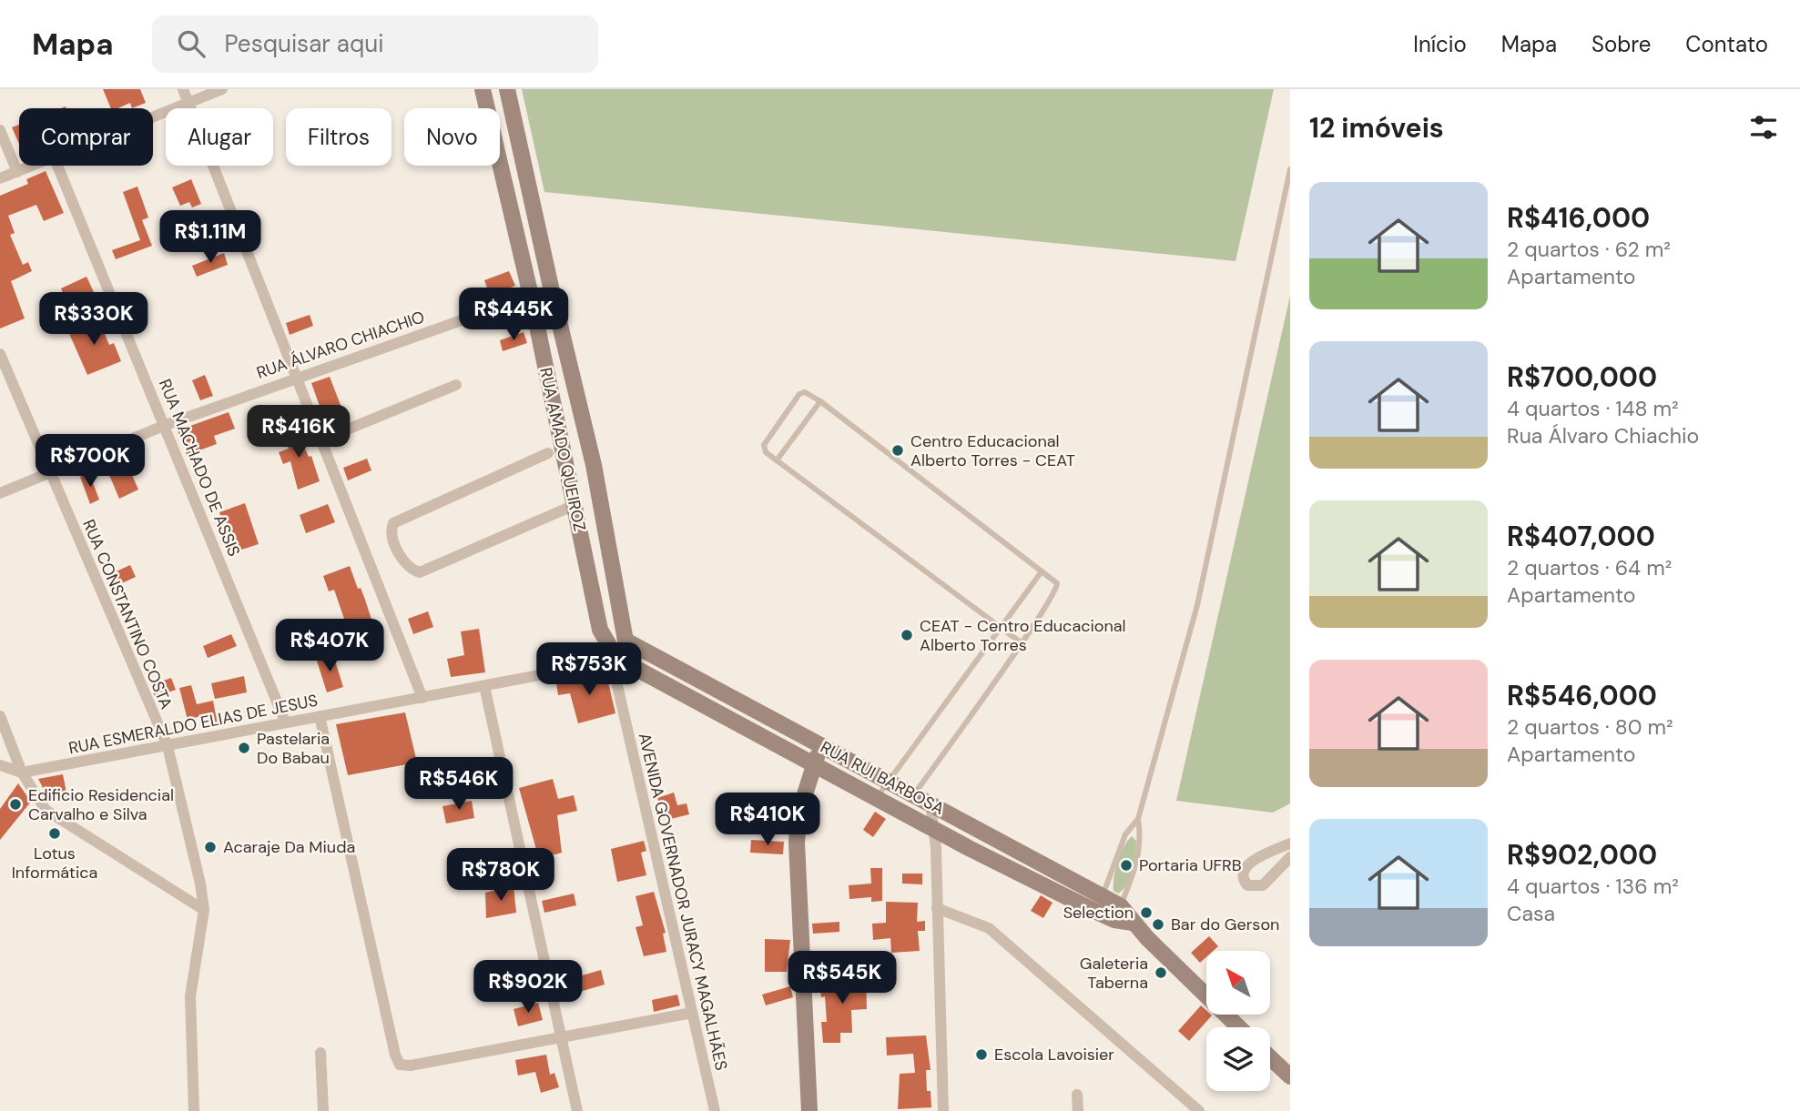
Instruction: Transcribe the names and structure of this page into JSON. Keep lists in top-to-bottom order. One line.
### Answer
{"streets":{"street":["RUA ÁLVARO CHIACHIO","RUA AMADO QUEIROZ","RUA MACHADO DE ASSIS","RUA CONSTANTINO COSTA","RUA ESMERALDO ELIAS DE JESUS","RUA RUI BARBOSA","AVENIDA GOVERNADOR JURACY MAGALHÃES"]},"crossings":[["RUA ÁLVARO CHIACHIO","RUA AMADO QUEIROZ"],["RUA ÁLVARO CHIACHIO","RUA MACHADO DE ASSIS"],["RUA ÁLVARO CHIACHIO","RUA CONSTANTINO COSTA"],["RUA AMADO QUEIROZ","RUA ESMERALDO ELIAS DE JESUS"],["RUA AMADO QUEIROZ","RUA RUI BARBOSA"],["RUA AMADO QUEIROZ","AVENIDA GOVERNADOR JURACY MAGALHÃES"],["RUA MACHADO DE ASSIS","RUA ESMERALDO ELIAS DE JESUS"],["RUA CONSTANTINO COSTA","RUA ESMERALDO ELIAS DE JESUS"],["RUA ESMERALDO ELIAS DE JESUS","RUA RUI BARBOSA"],["RUA ESMERALDO ELIAS DE JESUS","AVENIDA GOVERNADOR JURACY MAGALHÃES"],["RUA RUI BARBOSA","AVENIDA GOVERNADOR JURACY MAGALHÃES"]],"places":["Centro Educacional Alberto Torres - CEAT","CEAT - Centro Educacional Alberto Torres","Pastelaria Do Babau","Edificio Residencial Carvalho e Silva","Lotus Informática","Acaraje Da Miuda","Portaria UFRB","Selection","Bar do Gerson","Galeteria Taberna","Escola Lavoisier"],"north":"top left","page":{"header":"Mapa","search":"Pesquisar aqui","nav":["Início","Mapa","Sobre","Contato"],"heading":"12 imóveis","chip":["Comprar","Alugar","Filtros","Novo"],"list":[{"name":"R$416,000","note":"2 quartos · 62 m² · Apartamento"},{"name":"R$700,000","note":"4 quartos · 148 m² · Rua Álvaro Chiachio"},{"name":"R$407,000","note":"2 quartos · 64 m² · Apartamento"},{"name":"R$546,000","note":"2 quartos · 80 m² · Apartamento"},{"name":"R$902,000","note":"4 quartos · 136 m² · Casa"}],"price":["R$1.11M","R$445K","R$330K","R$416K","R$700K","R$407K","R$753K","R$546K","R$410K","R$780K","R$545K","R$902K"]}}
